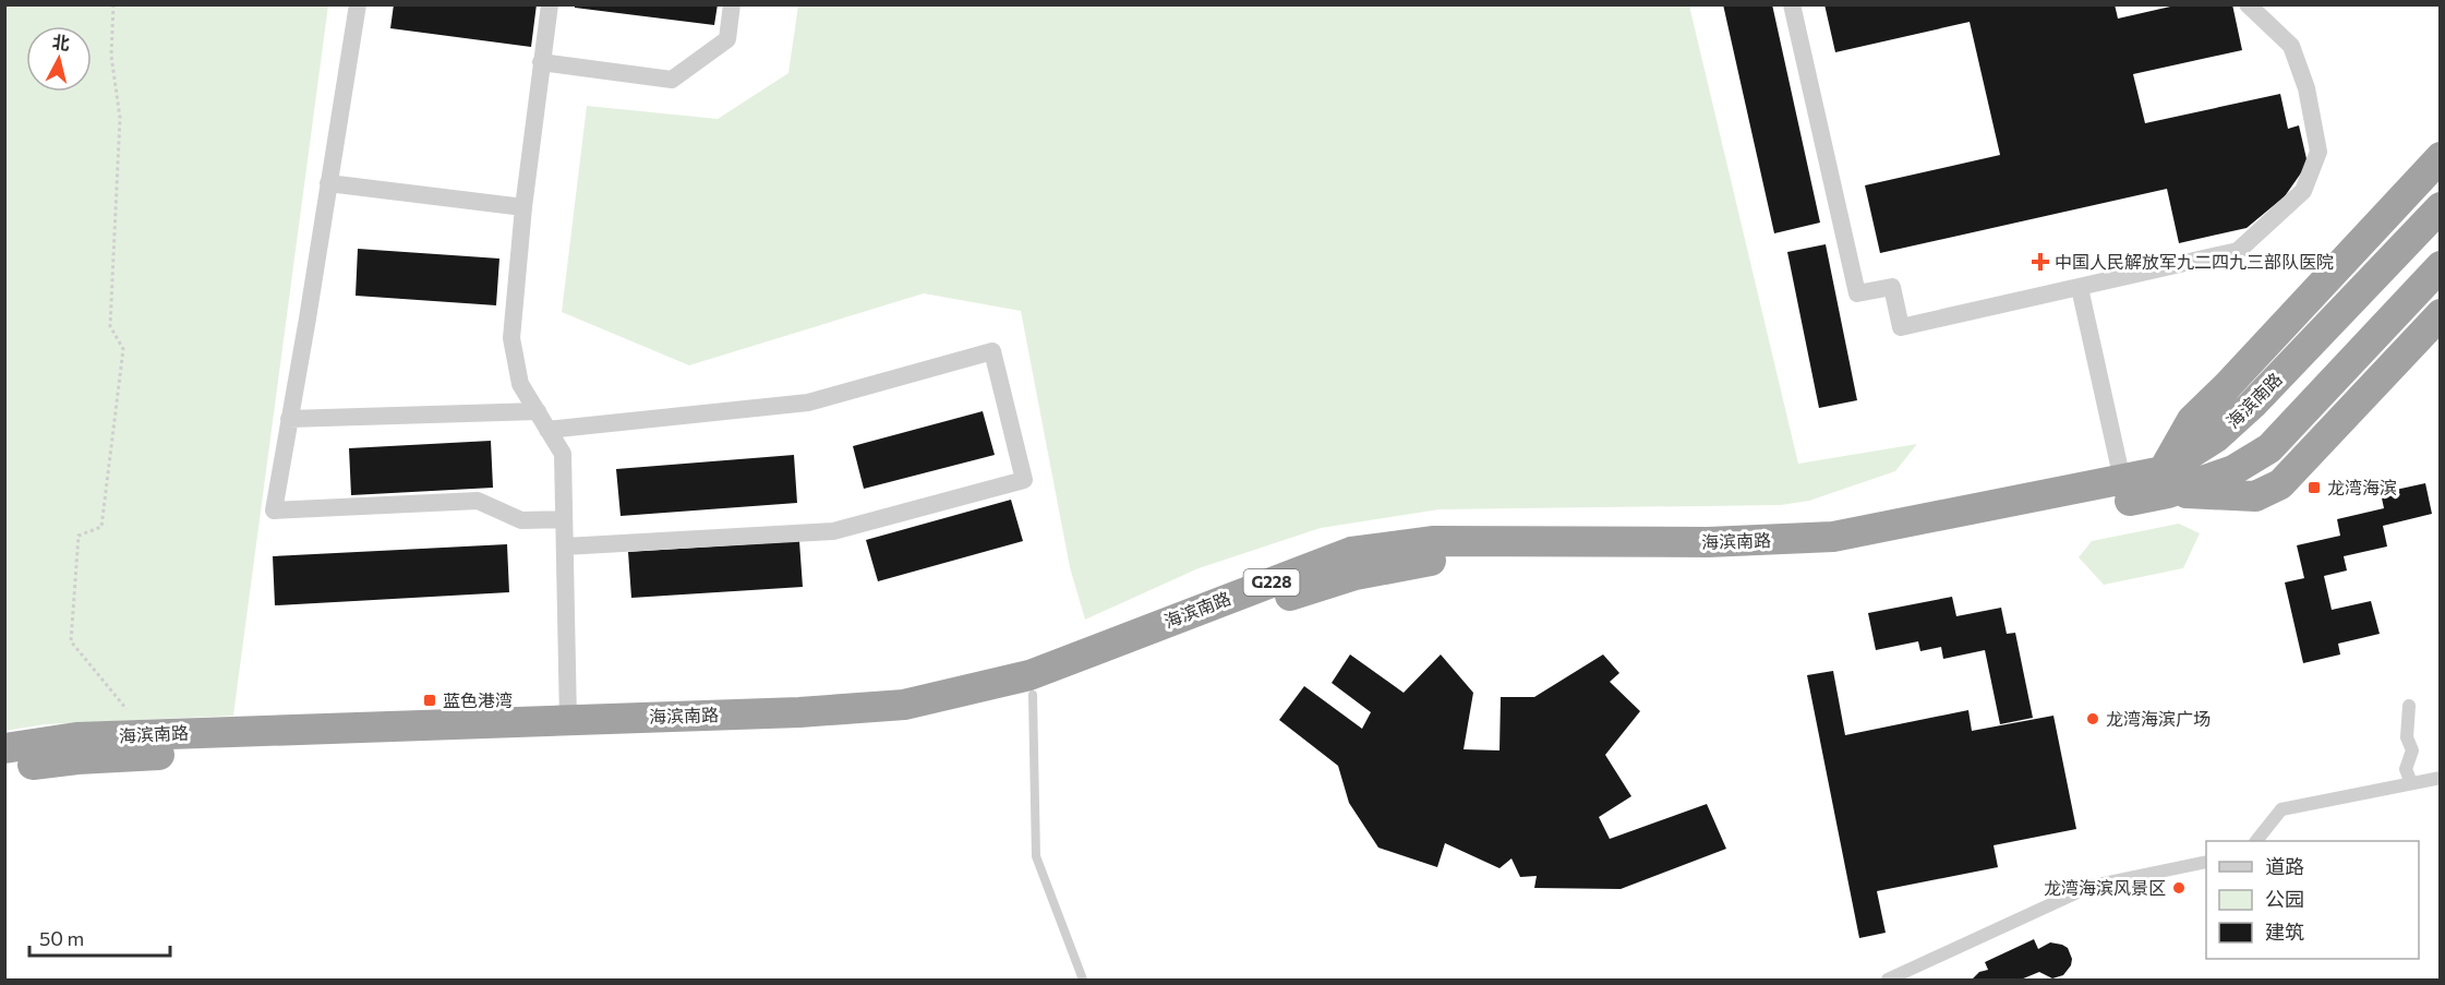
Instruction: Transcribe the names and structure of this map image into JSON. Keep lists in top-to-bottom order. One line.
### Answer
{"streets":{"highway":["海滨南路","G228"]},"places":{"health":["中国人民解放军九二四九三部队医院"],"transit":["龙湾海滨","蓝色港湾"],"other":["龙湾海滨广场","龙湾海滨风景区"]},"legend":["道路","公园","建筑"],"scale_bar":"50 m","north":"top"}
